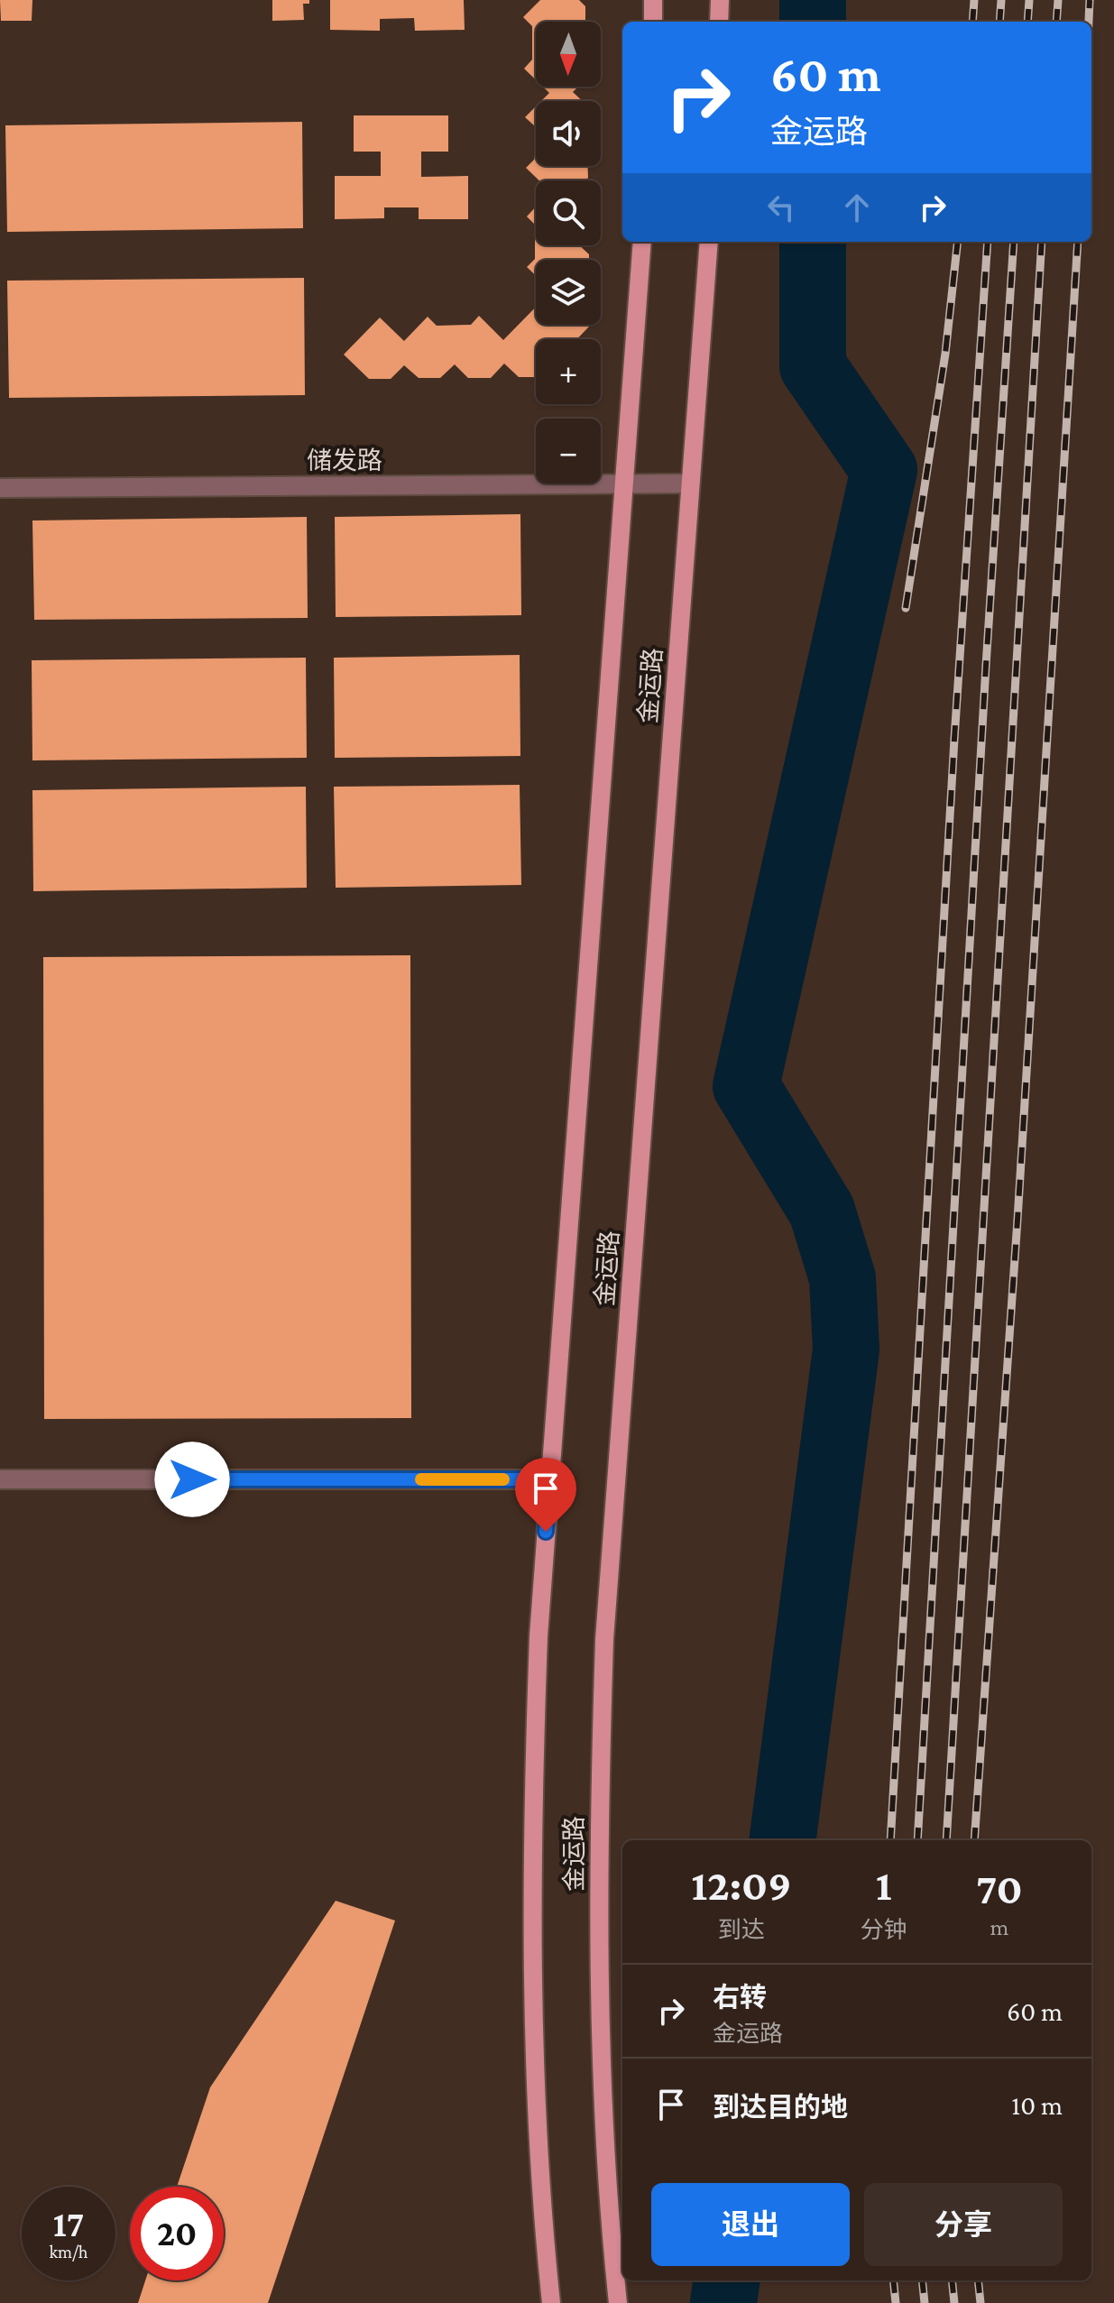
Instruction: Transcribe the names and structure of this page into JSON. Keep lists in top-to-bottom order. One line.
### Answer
{"streets":{"main road":["金运路"],"street":["储发路"]},"crossings":[["储发路","金运路"]],"north":"bottom","page":{"map_buttons":["+","−"],"turn":["60 m","金运路"],"eta":["12:09","到达","1","分钟","70","m"],"list":[{"name":"右转","note":"金运路","value":"60 m"},{"name":"到达目的地","value":"10 m"}],"buttons":["退出","分享"],"speed":"17 km/h","limit":"20"}}
